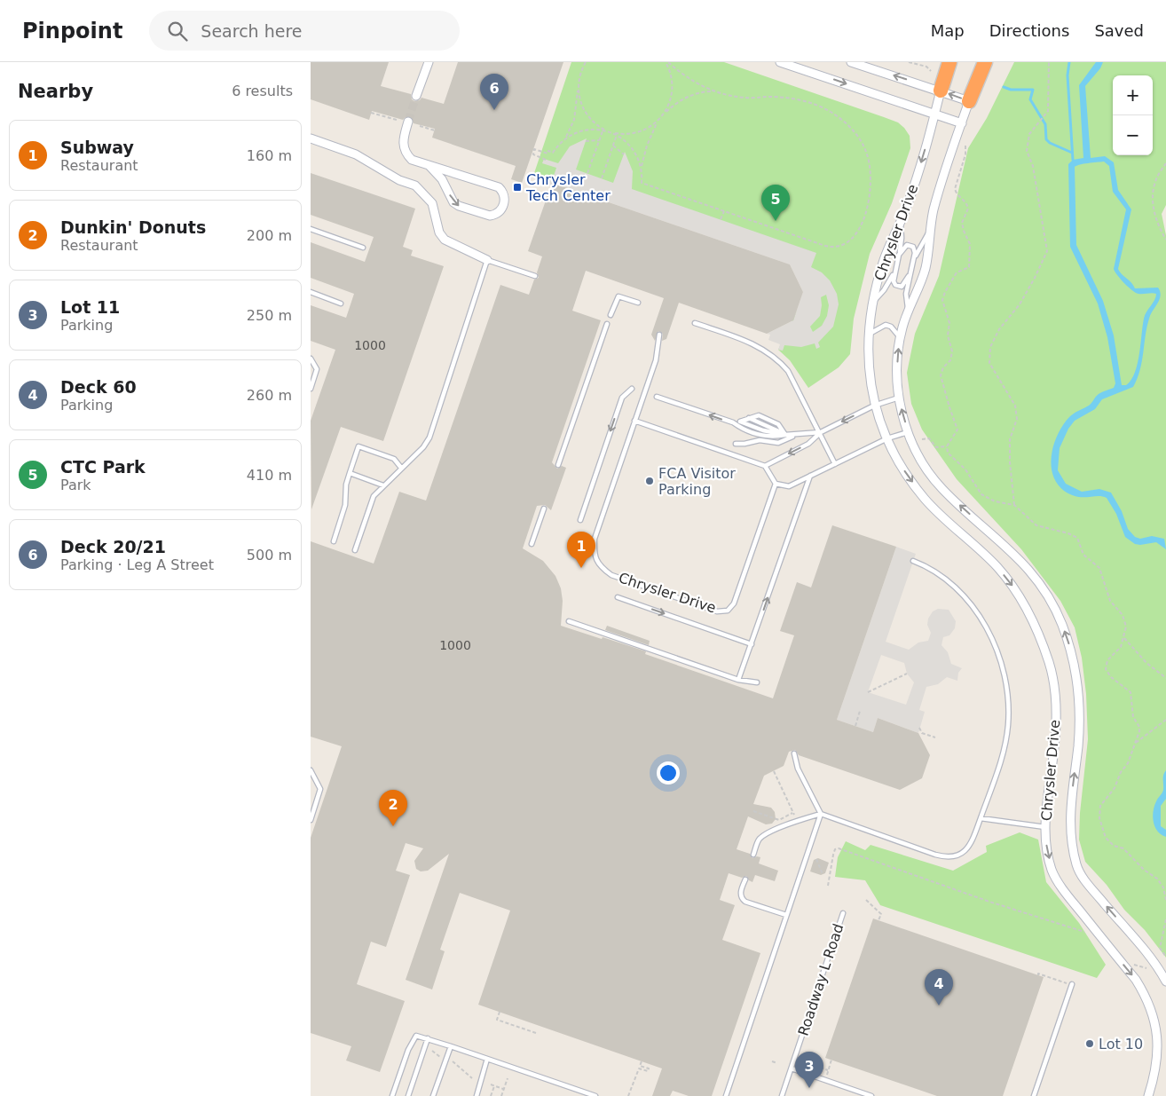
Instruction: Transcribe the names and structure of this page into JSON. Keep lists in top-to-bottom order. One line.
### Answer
{"streets":{"street":["Chrysler Drive"],"lane":["Roadway L Road"]},"places":{"transit":["Chrysler Tech Center"],"other":["FCA Visitor Parking","Lot 10"]},"house_numbers":["1000","1000"],"page":{"header":"Pinpoint","search":"Search here","nav":["Map","Directions","Saved"],"heading":["Nearby","6 results"],"pins":["6","5","1","2","4","3"],"map_buttons":["+","−"],"list":[{"mark":"1","name":"Subway","note":"Restaurant","value":"160 m"},{"mark":"2","name":"Dunkin' Donuts","note":"Restaurant","value":"200 m"},{"mark":"3","name":"Lot 11","note":"Parking","value":"250 m"},{"mark":"4","name":"Deck 60","note":"Parking","value":"260 m"},{"mark":"5","name":"CTC Park","note":"Park","value":"410 m"},{"mark":"6","name":"Deck 20/21","note":"Parking · Leg A Street","value":"500 m"}]}}
